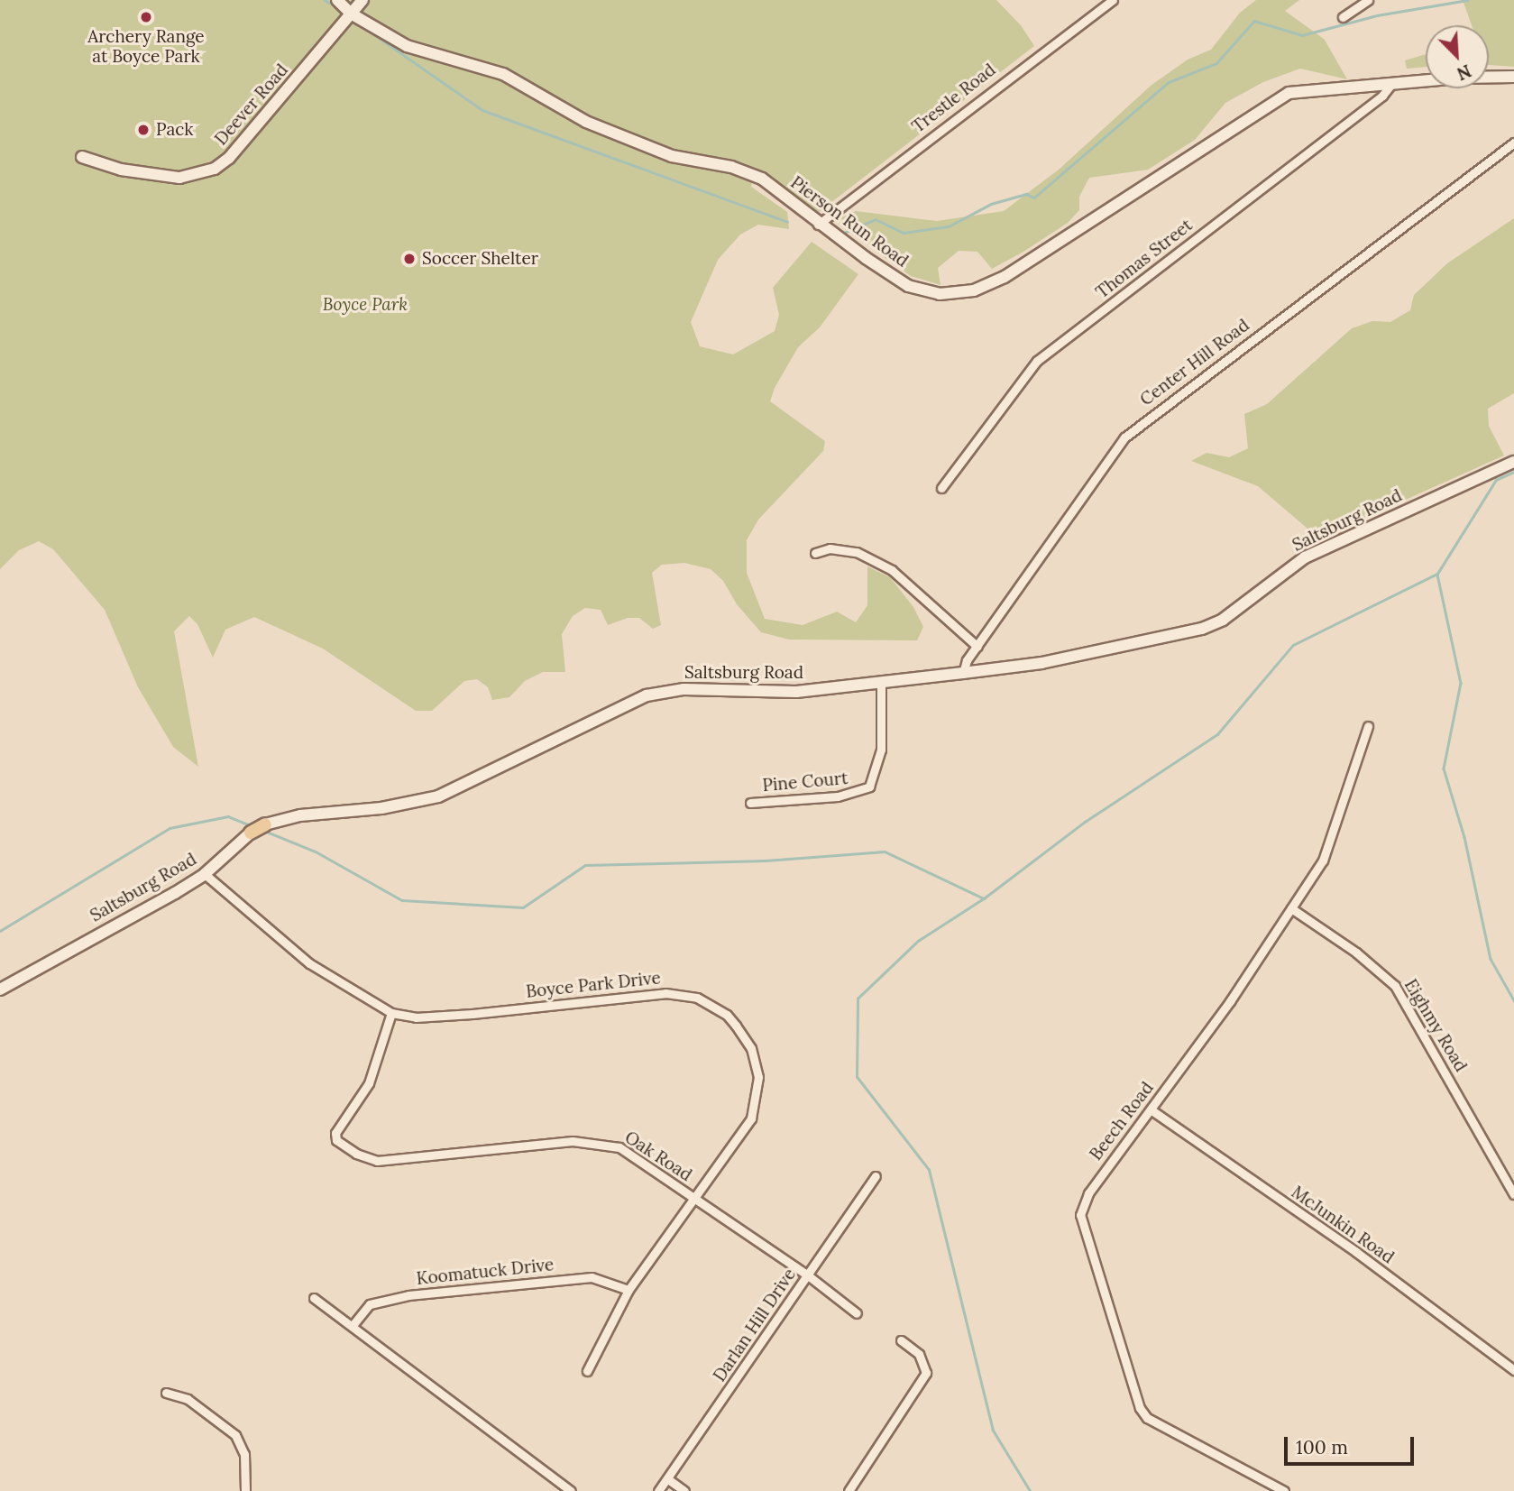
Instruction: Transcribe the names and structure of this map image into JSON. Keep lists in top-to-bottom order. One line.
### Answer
{"streets":{"main road":["Saltsburg Road"],"street":["Trestle Road","Deever Road","Pierson Run Road","Thomas Street","Center Hill Road","Pine Court","Boyce Park Drive","Eighmy Road","Beech Road","Oak Road","McJunkin Road","Koomatuck Drive","Darlan Hill Drive"]},"crossings":[["Trestle Road","Pierson Run Road"],["Deever Road","Pierson Run Road"],["Pierson Run Road","Thomas Street"],["Center Hill Road","Saltsburg Road"],["Saltsburg Road","Pine Court"],["Saltsburg Road","Boyce Park Drive"],["Boyce Park Drive","Oak Road"],["Boyce Park Drive","Koomatuck Drive"],["Eighmy Road","Beech Road"],["Beech Road","McJunkin Road"],["Oak Road","Darlan Hill Drive"]],"parks":["Boyce Park"],"places":["Archery Range at Boyce Park","Pack","Soccer Shelter"],"scale_bar":"100 m","north":"bottom right"}
